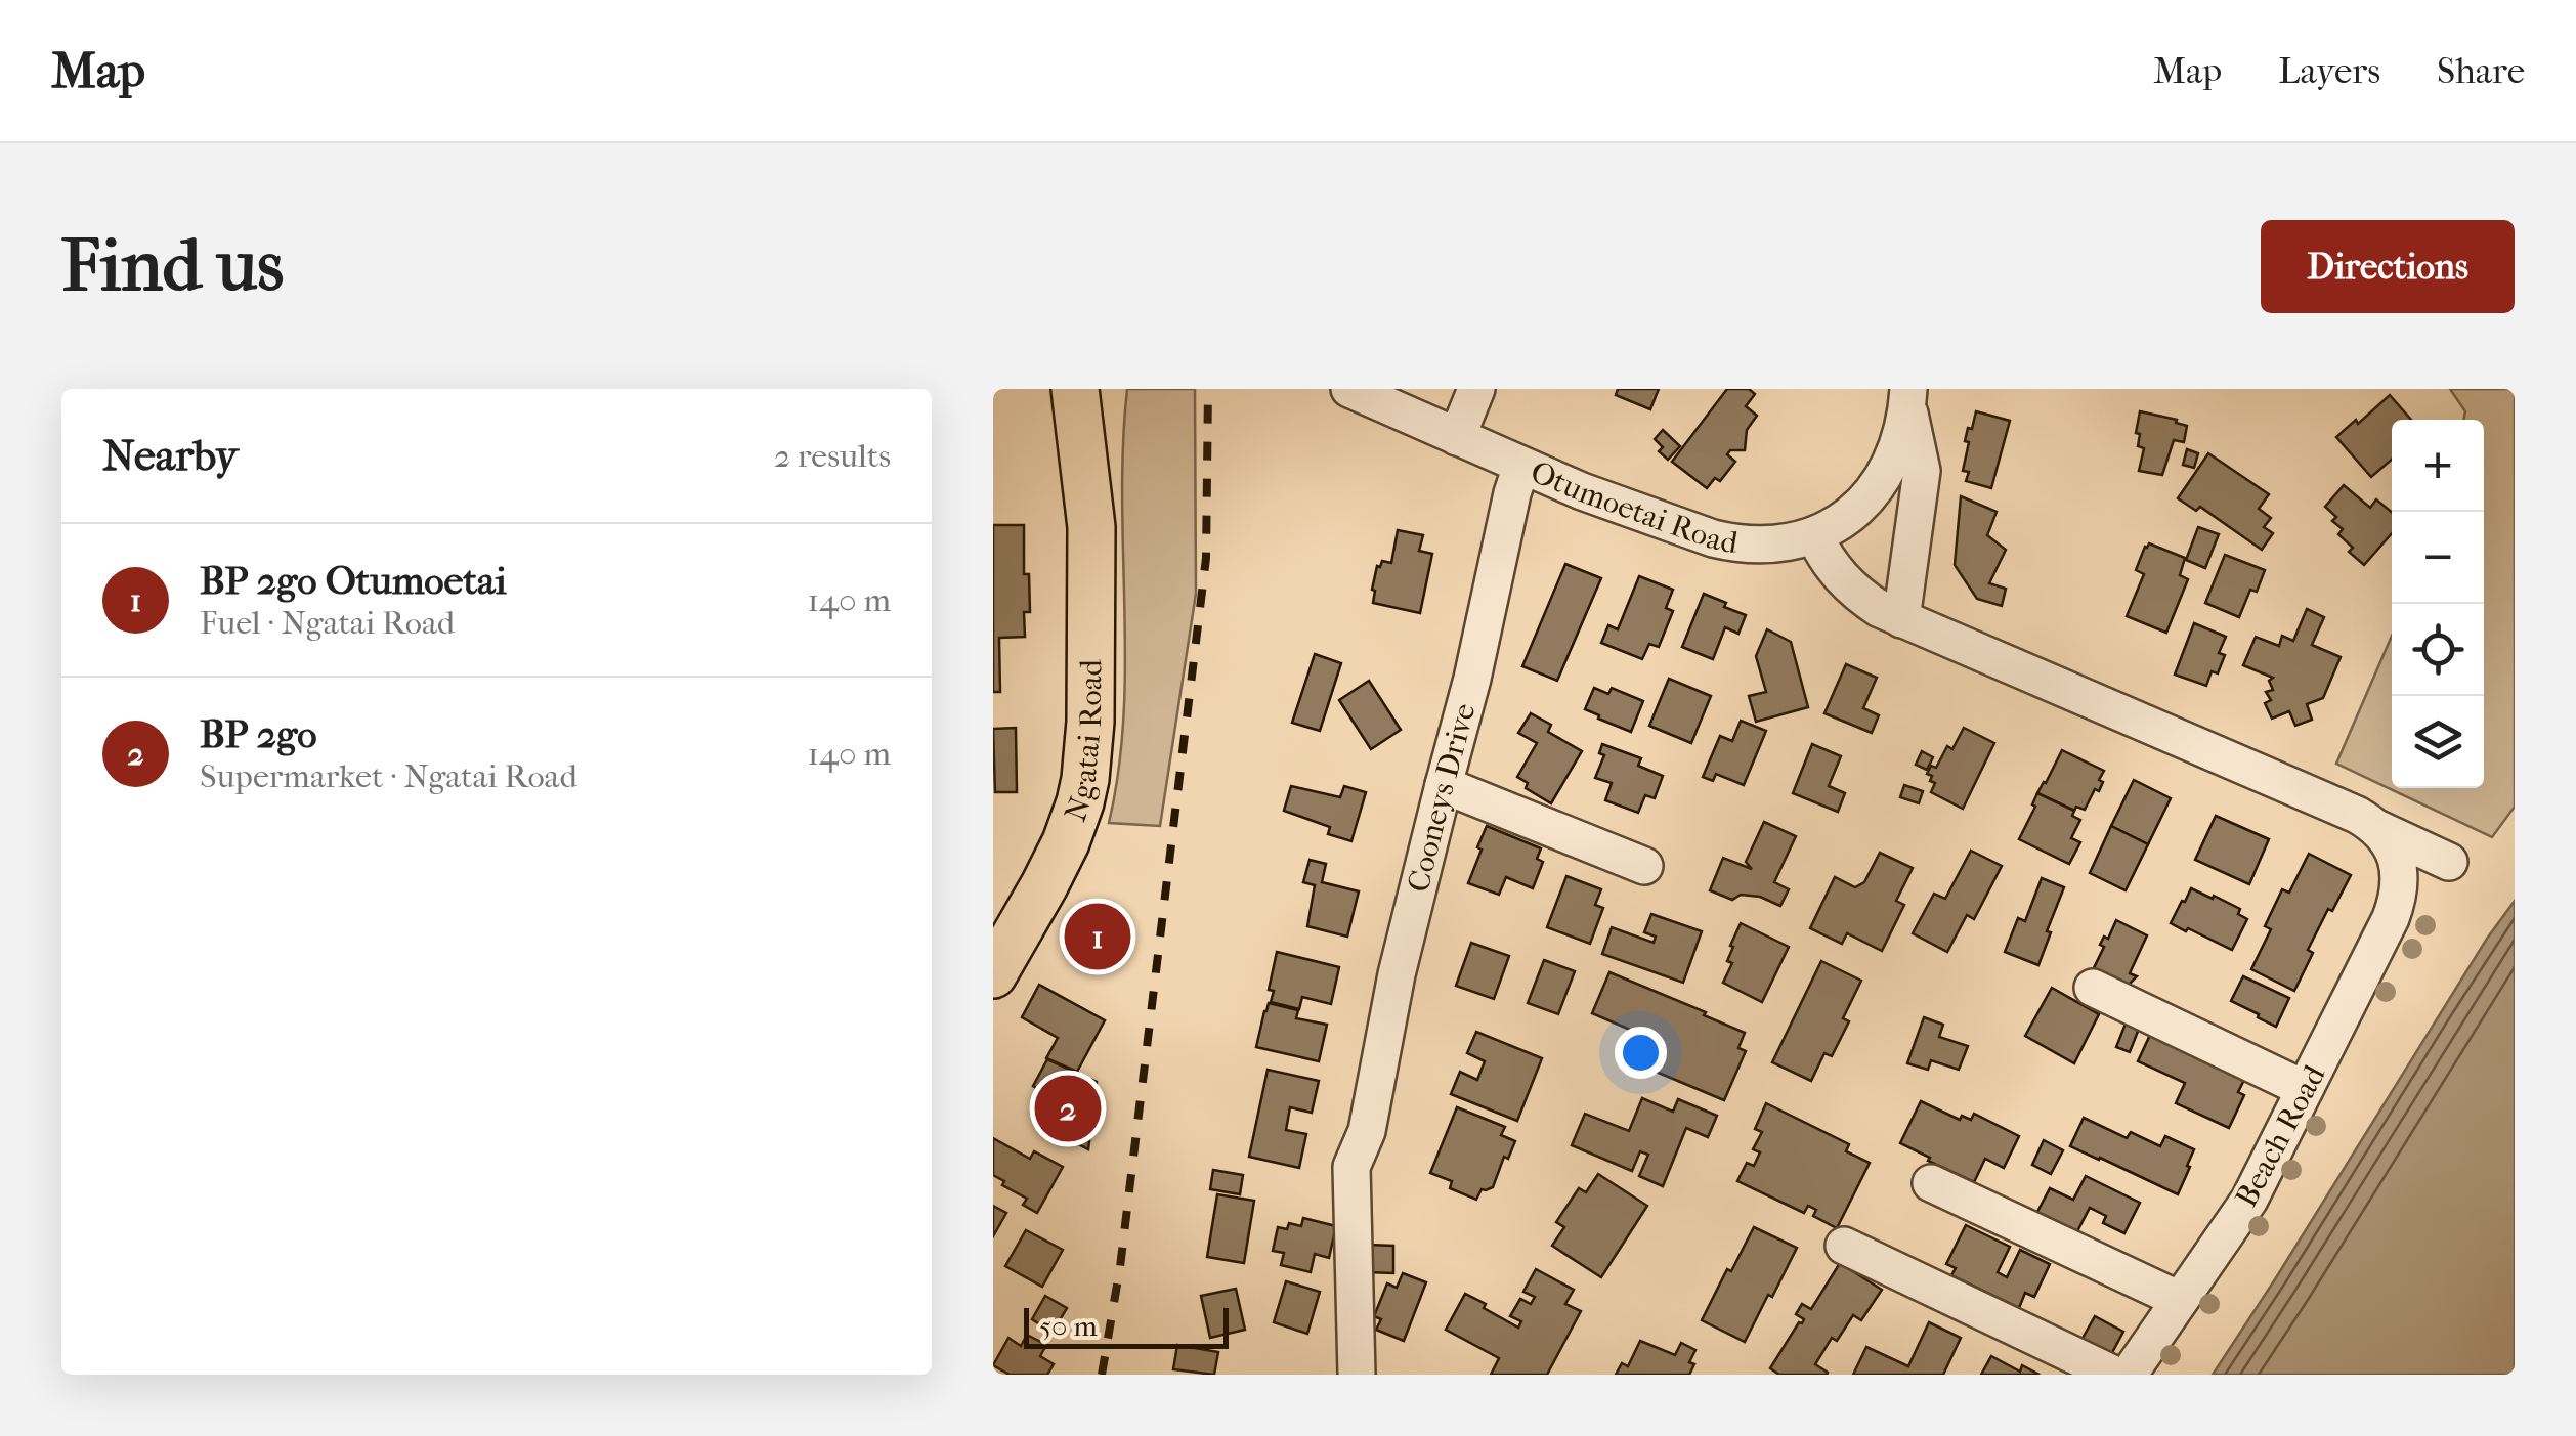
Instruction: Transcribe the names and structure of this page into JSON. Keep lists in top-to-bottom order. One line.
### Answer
{"streets":{"main road":["Ngatai Road"],"street":["Otumoetai Road","Cooneys Drive","Beach Road"]},"crossings":[["Otumoetai Road","Cooneys Drive"]],"scale_bar":"50 m","page":{"header":"Map","nav":["Map","Layers","Share"],"buttons":"Directions","title":"Find us","heading":["Nearby","2 results"],"map_buttons":["+","−"],"list":[{"mark":"1","name":"BP 2go Otumoetai","note":"Fuel · Ngatai Road","value":"140 m"},{"mark":"2","name":"BP 2go","note":"Supermarket · Ngatai Road","value":"140 m"}],"pins":["1","2"],"scale":"50 m"}}
